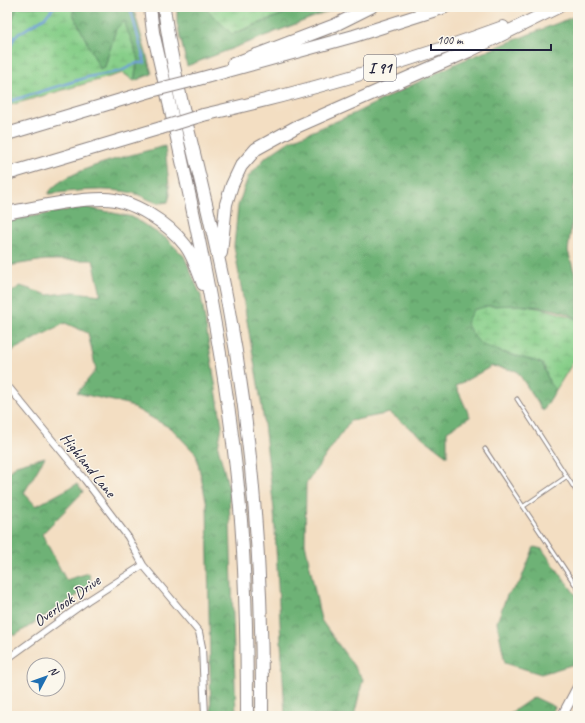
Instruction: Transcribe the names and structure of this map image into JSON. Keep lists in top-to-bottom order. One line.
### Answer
{"streets":{"highway":["I 91"],"street":["Highland Lane","Overlook Drive"]},"crossings":[["Highland Lane","Overlook Drive"]],"scale_bar":"100 m","north":"top right"}
